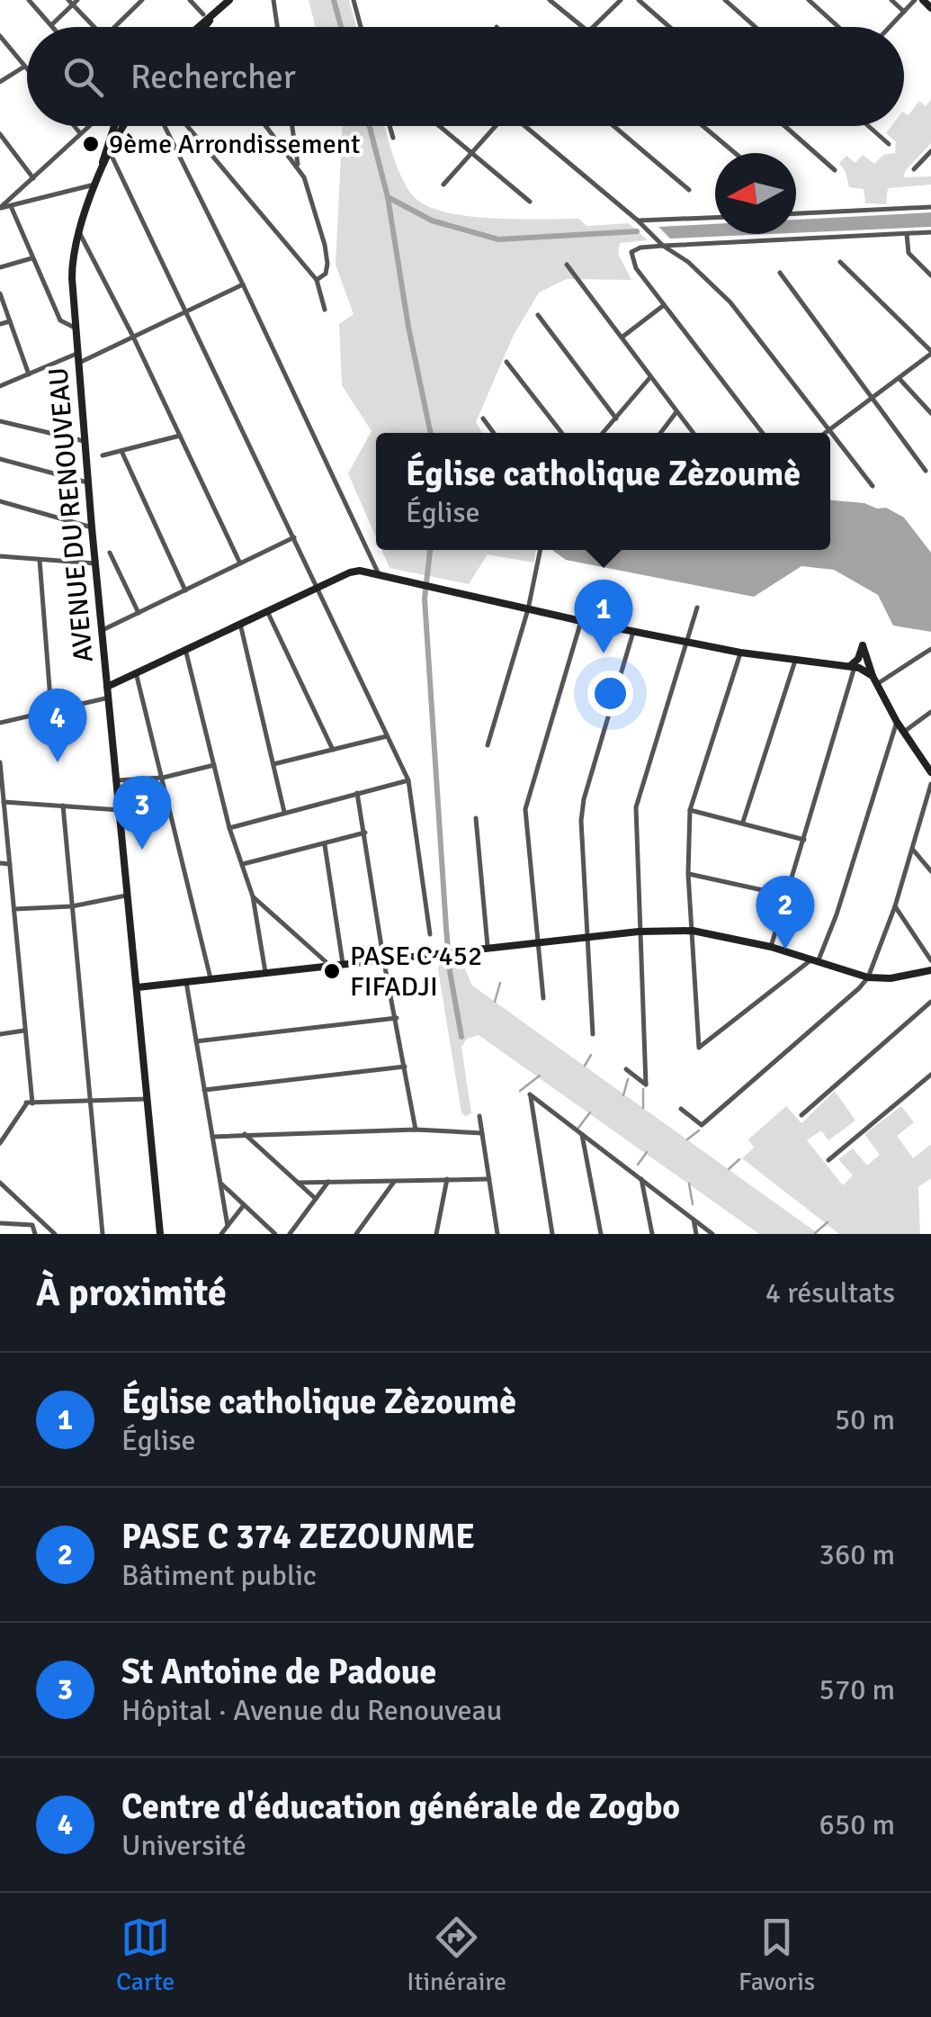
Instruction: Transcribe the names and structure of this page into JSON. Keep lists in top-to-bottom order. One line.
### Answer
{"streets":{"street":["AVENUE DU RENOUVEAU"]},"places":["9ème Arrondissement","PASE C 452 FIFADJI"],"north":"left","page":{"search":"Rechercher","popup":["Église catholique Zèzoumè","Église"],"pins":["1","4","3","2"],"heading":["À proximité","4 résultats"],"list":[{"mark":"1","name":"Église catholique Zèzoumè","note":"Église","value":"50 m"},{"mark":"2","name":"PASE C 374 ZEZOUNME","note":"Bâtiment public","value":"360 m"},{"mark":"3","name":"St Antoine de Padoue","note":"Hôpital · Avenue du Renouveau","value":"570 m"},{"mark":"4","name":"Centre d'éducation générale de Zogbo","note":"Université","value":"650 m"}],"nav":["Carte","Itinéraire","Favoris"]}}
